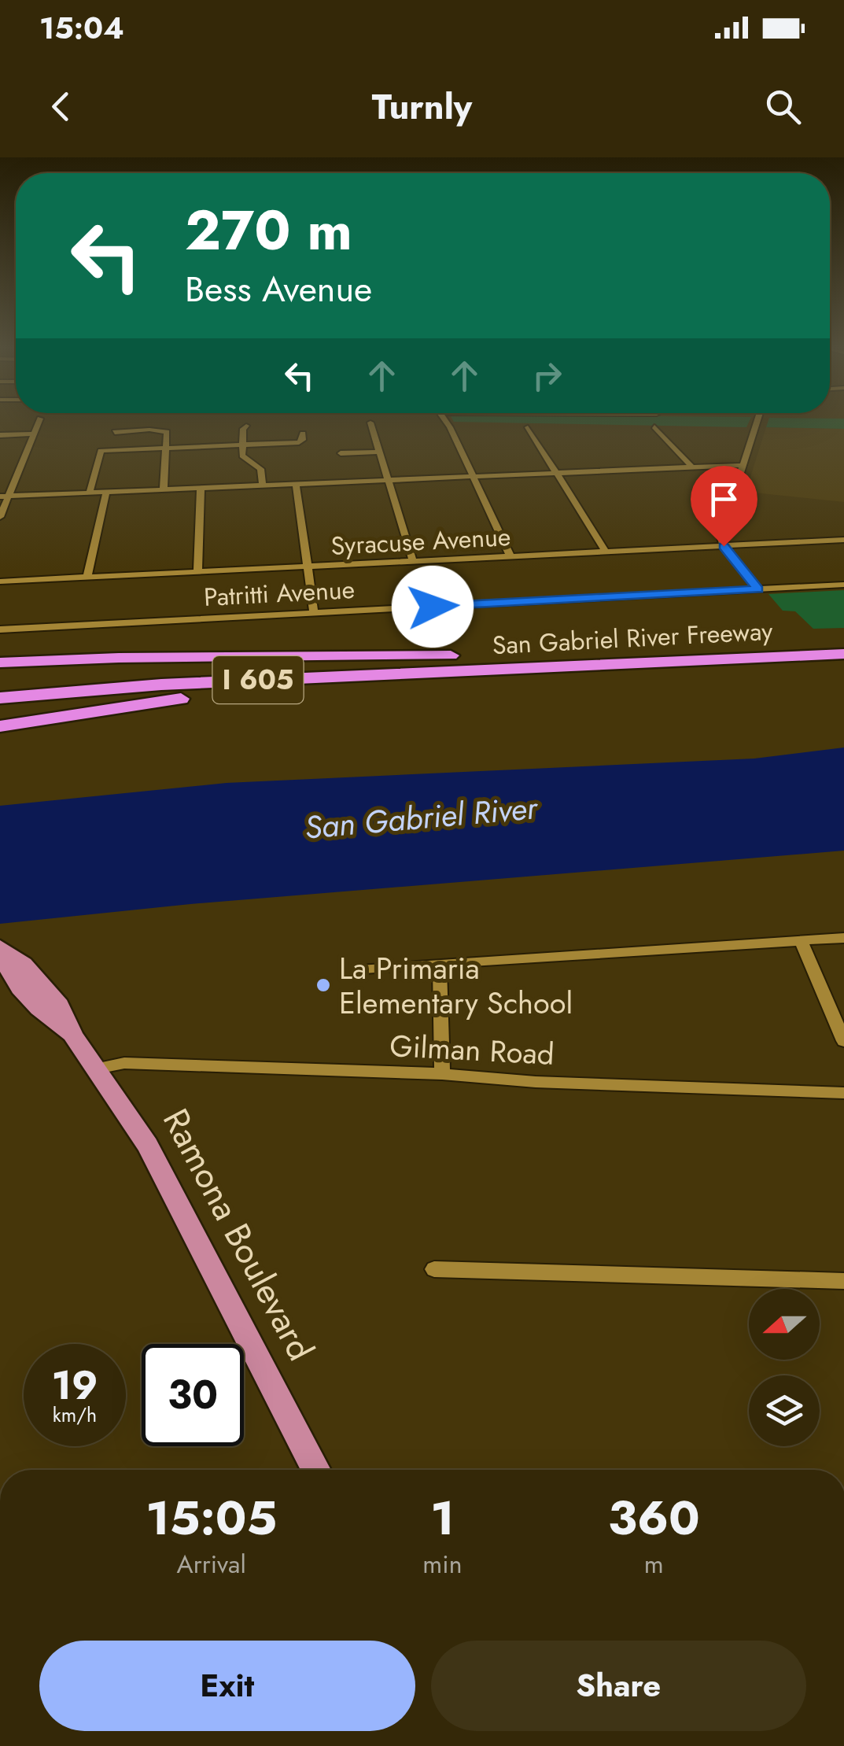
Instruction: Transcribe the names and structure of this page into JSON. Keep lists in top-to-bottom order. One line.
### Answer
{"streets":{"highway":["San Gabriel River Freeway","I 605"],"main road":["Ramona Boulevard"],"street":["Syracuse Avenue","Patritti Avenue","Gilman Road"]},"crossings":[["Gilman Road","Ramona Boulevard"]],"water":["San Gabriel River"],"places":["La Primaria Elementary School"],"north":"left","page":{"status":"15:04","header":"Turnly","turn":["270 m","Bess Avenue"],"speed":"19 km/h","limit":"30","eta":["15:05","Arrival","1","min","360","m"],"buttons":["Exit","Share"]}}
